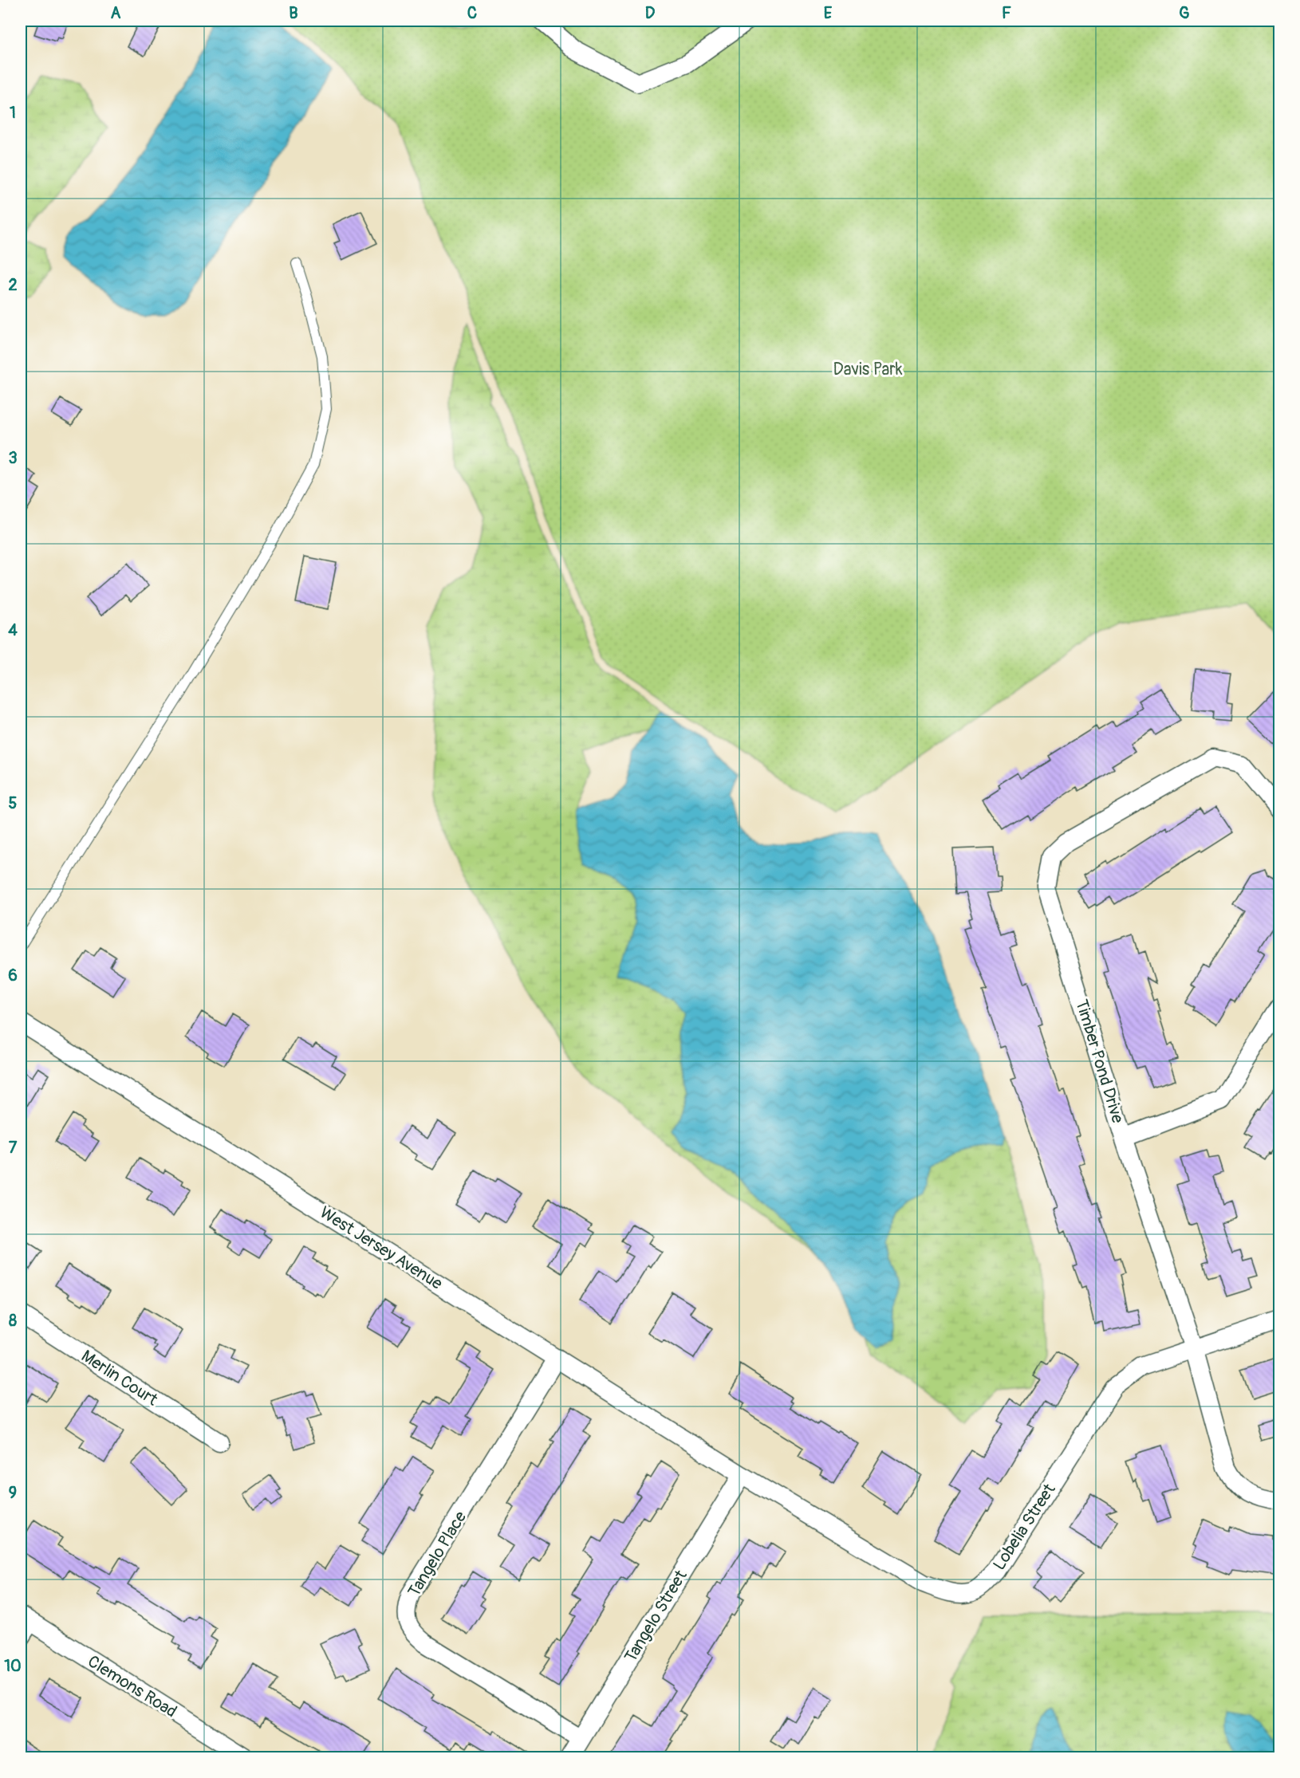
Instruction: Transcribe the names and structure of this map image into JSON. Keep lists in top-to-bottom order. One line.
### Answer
{"streets":{"street":["Timber Pond Drive","West Jersey Avenue","Merlin Court","Lobelia Street","Tangelo Place","Tangelo Street","Clemons Road"]},"crossings":[["Timber Pond Drive","Lobelia Street"],["West Jersey Avenue","Lobelia Street"],["West Jersey Avenue","Tangelo Place"],["West Jersey Avenue","Tangelo Street"],["Lobelia Street","Tangelo Street"],["Tangelo Place","Tangelo Street"]],"parks":["Davis Park"],"grid":{"columns":["A","B","C","D","E","F","G"],"rows":["1","2","3","4","5","6","7","8","9","10"]}}
